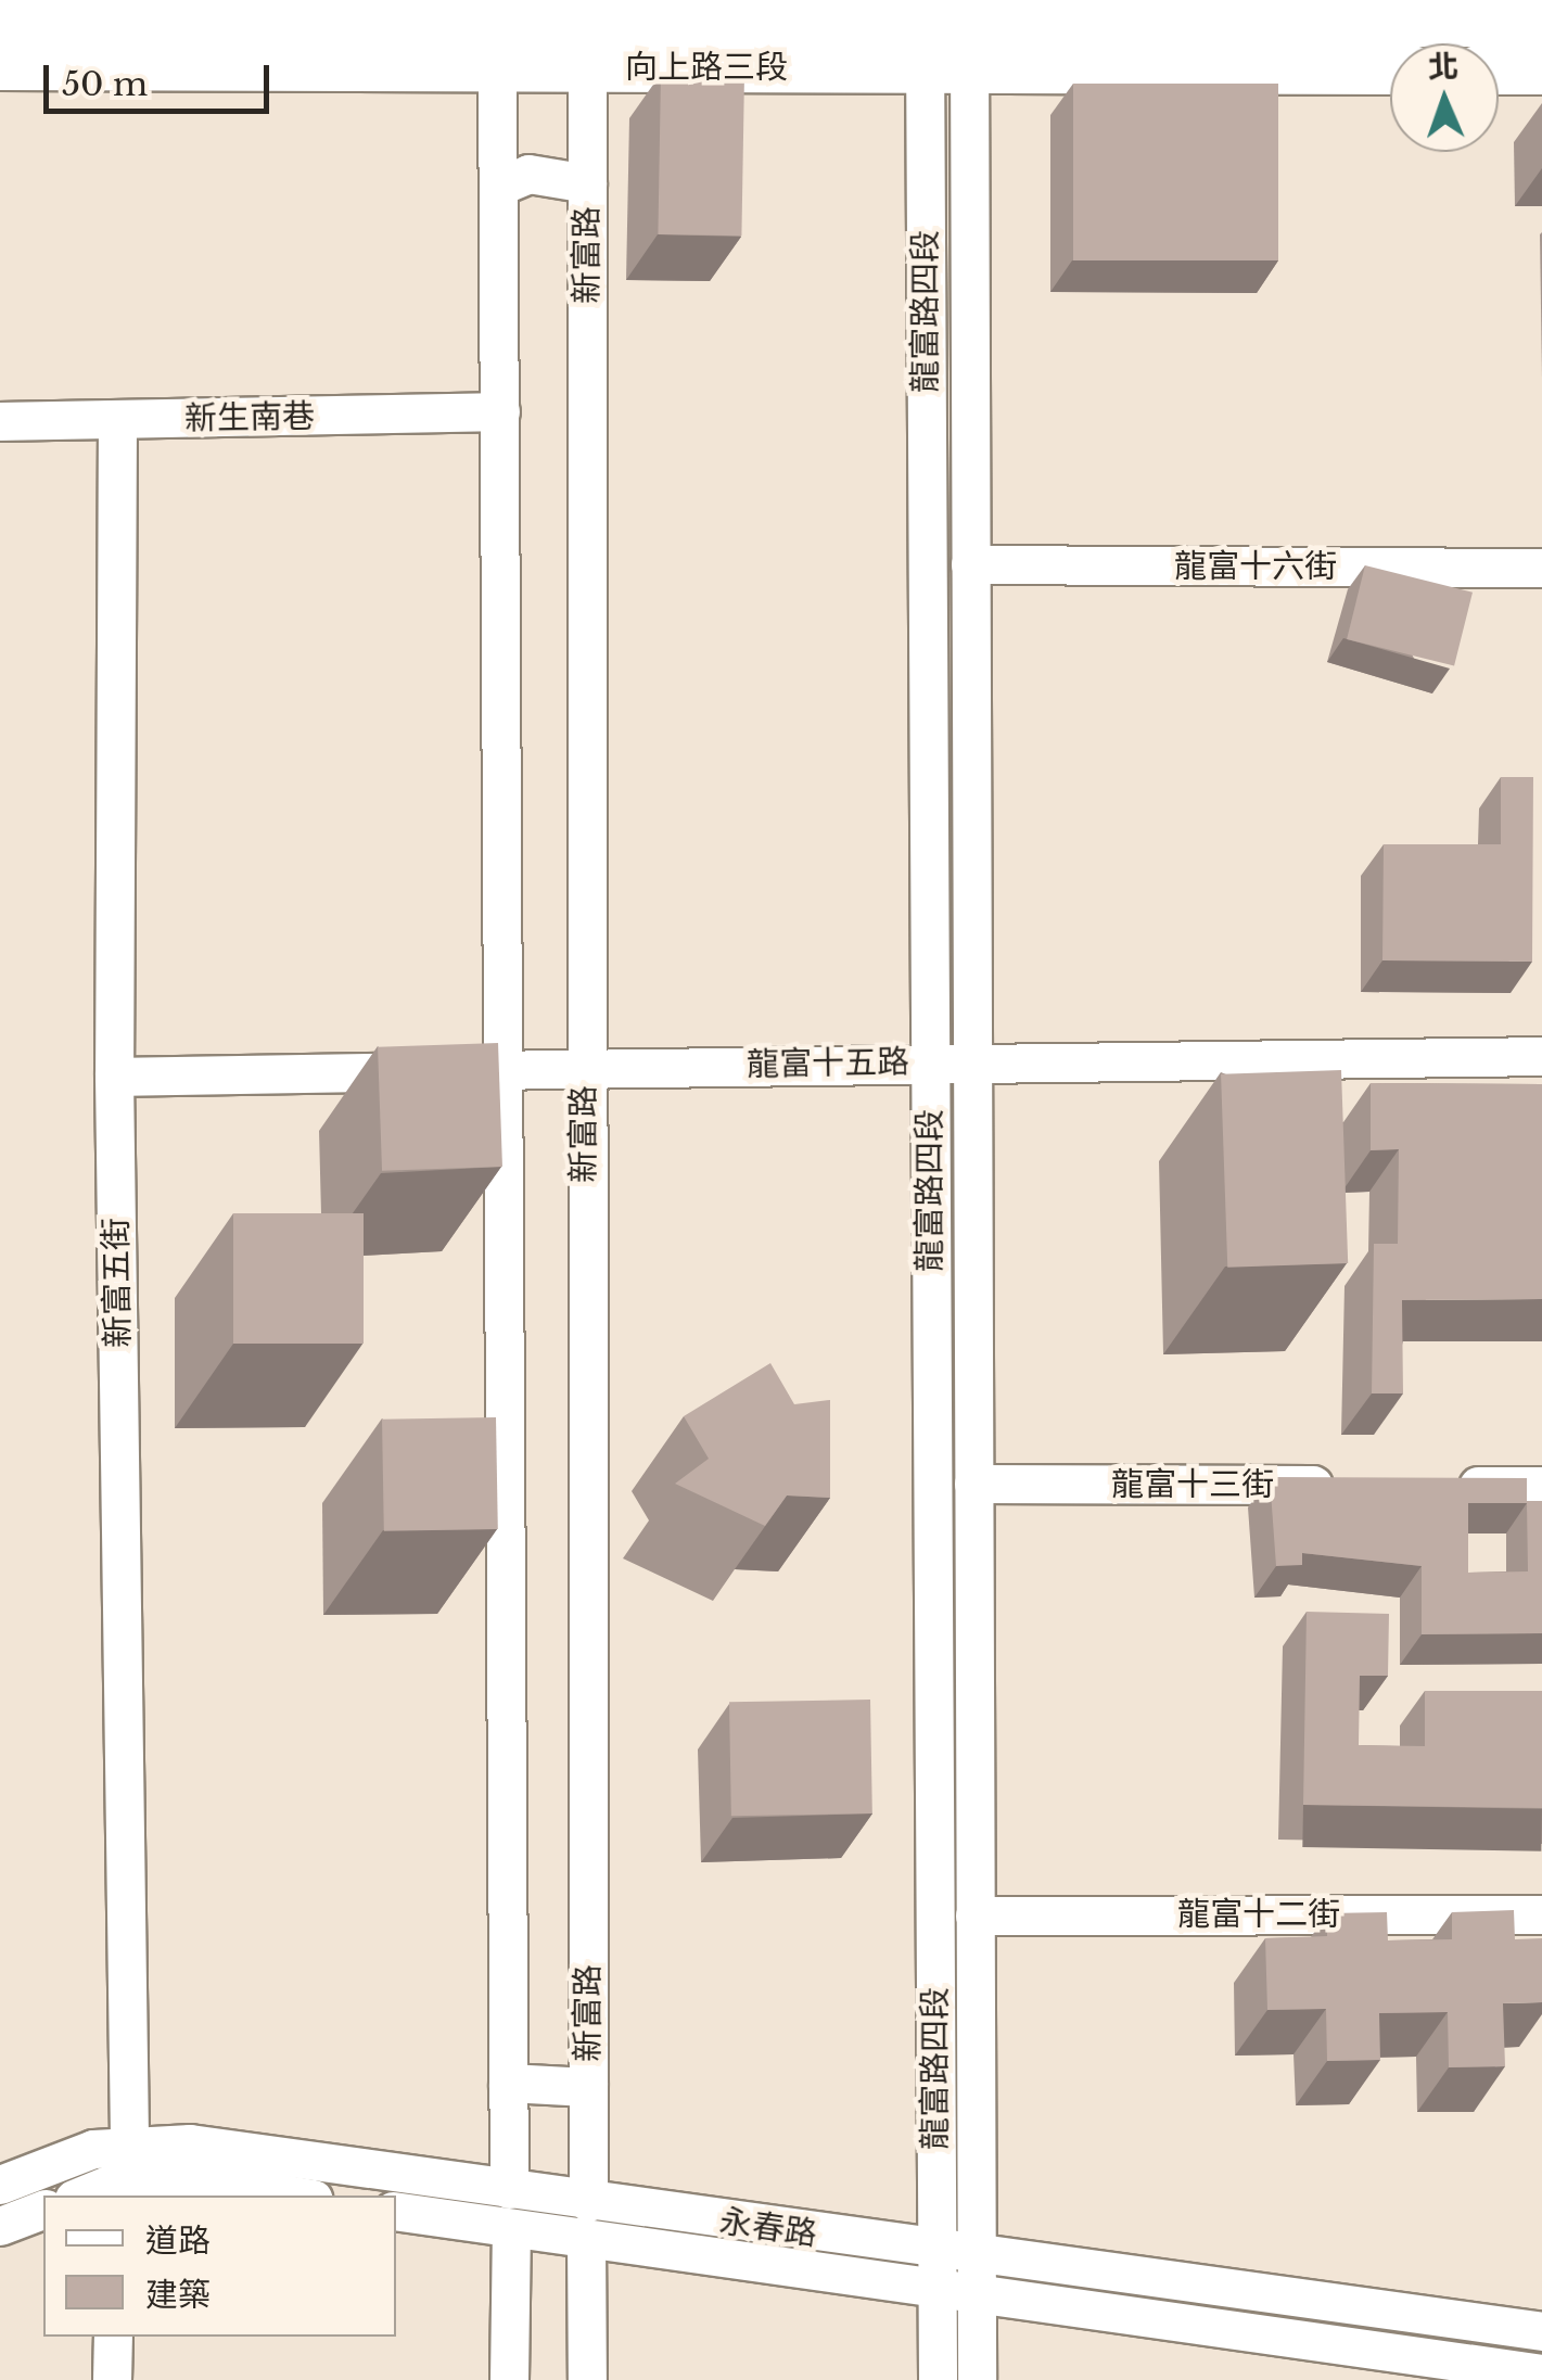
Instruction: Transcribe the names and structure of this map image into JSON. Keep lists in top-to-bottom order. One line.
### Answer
{"streets":{"main road":["向上路三段"],"street":["新富路","龍富路四段","新生南巷","龍富十六街","龍富十五路","新富五街","龍富十三街","龍富十二街","永春路"]},"crossings":[["向上路三段","新富路"],["向上路三段","龍富路四段"],["新富路","龍富十五路"],["新富路","永春路"],["龍富路四段","龍富十六街"],["龍富路四段","龍富十五路"],["龍富路四段","龍富十三街"],["龍富路四段","龍富十二街"],["龍富路四段","永春路"],["新生南巷","新富五街"],["龍富十五路","新富五街"],["新富五街","永春路"]],"legend":["道路","建築"],"scale_bar":"50 m","north":"top"}
